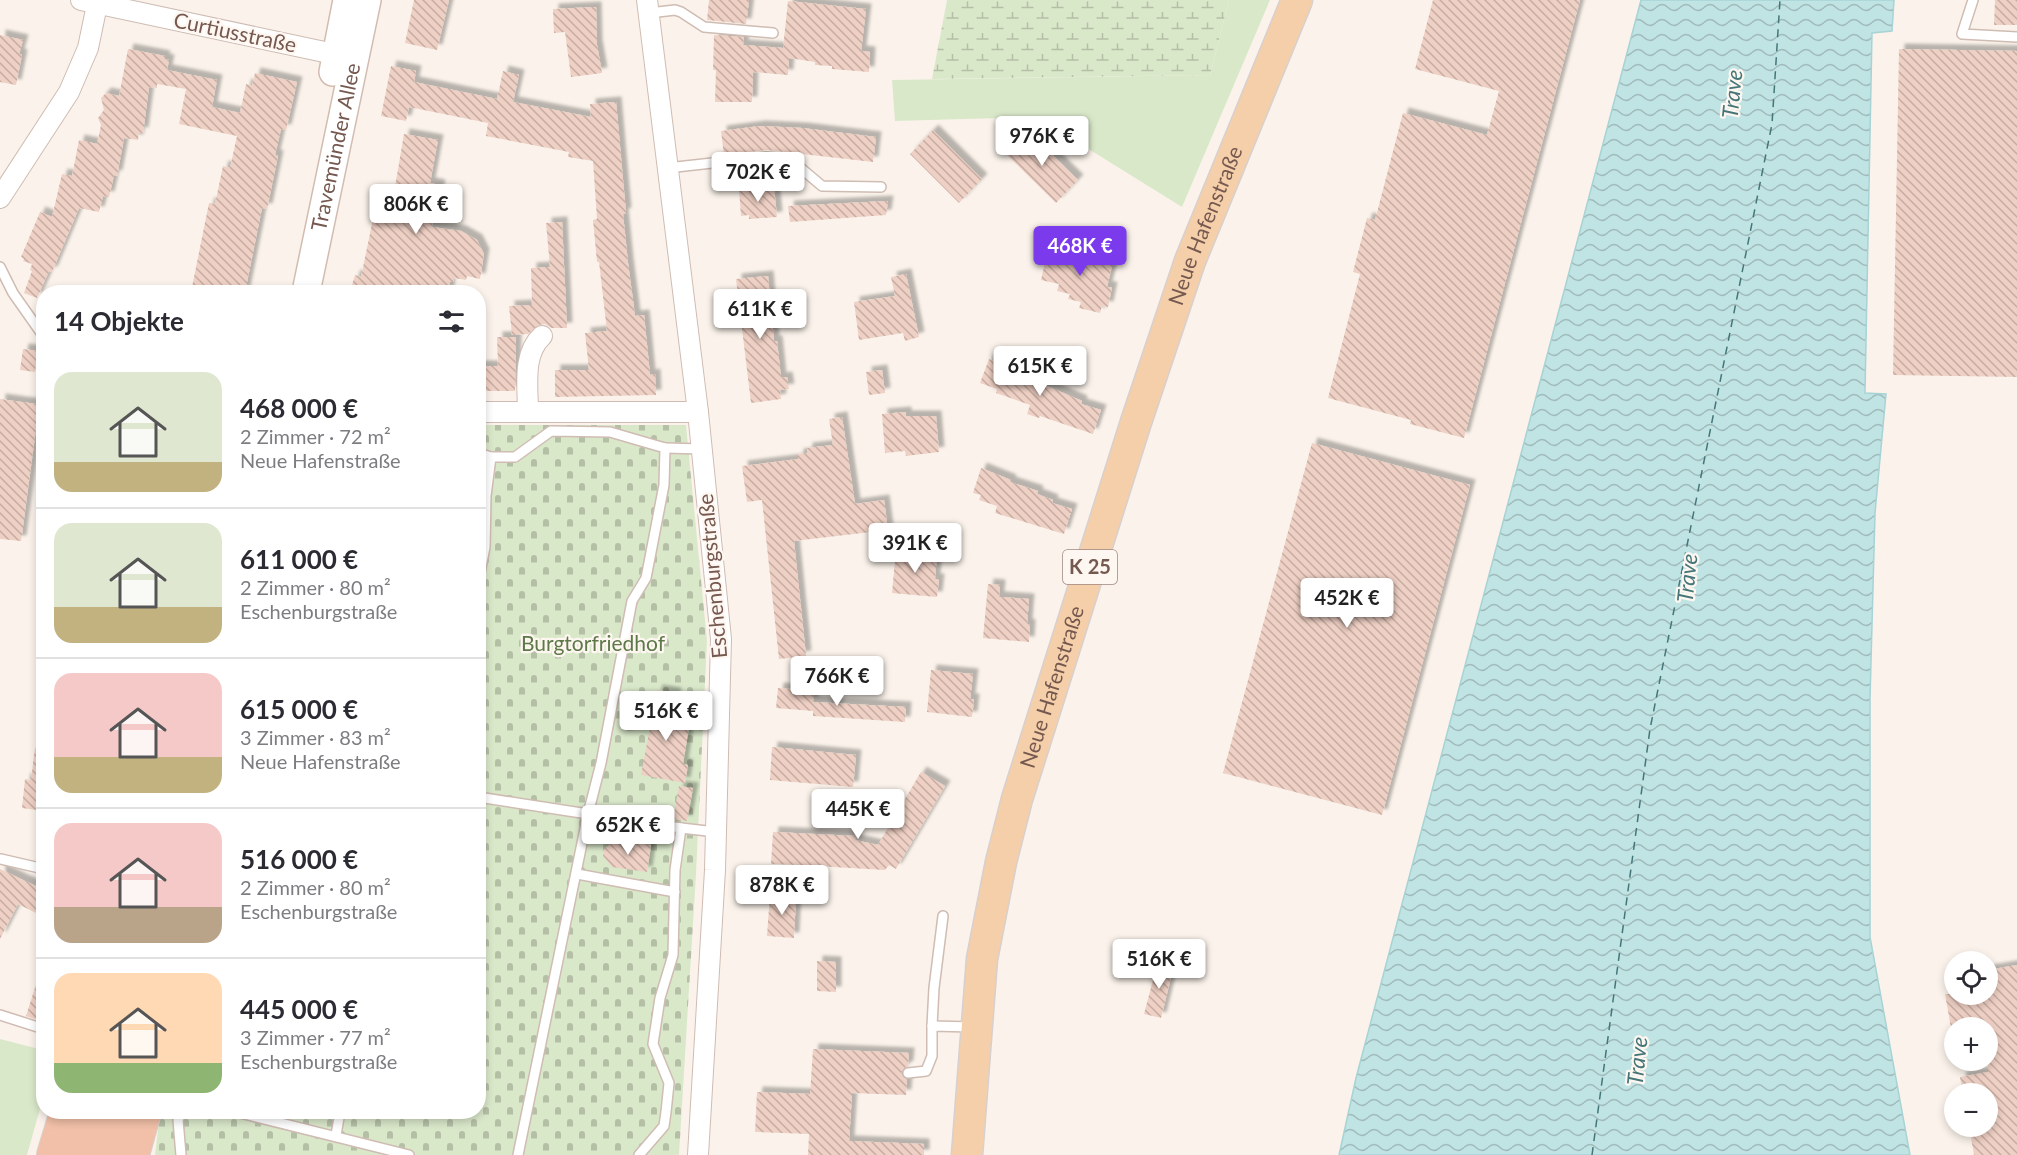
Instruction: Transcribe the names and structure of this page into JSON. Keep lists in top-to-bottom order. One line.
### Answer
{"streets":{"main road":["Travemünder Allee","Neue Hafenstraße","K 25"],"street":["Curtiusstraße","Eschenburgstraße"]},"crossings":[["Curtiusstraße","Travemünder Allee"]],"water":["Trave"],"parks":["Burgtorfriedhof"],"page":{"price":["976K €","702K €","806K €","468K €","611K €","615K €","391K €","452K €","766K €","516K €","445K €","652K €","878K €","516K €"],"heading":"14 Objekte","list":[{"name":"468 000 €","note":"2 Zimmer · 72 m² · Neue Hafenstraße"},{"name":"611 000 €","note":"2 Zimmer · 80 m² · Eschenburgstraße"},{"name":"615 000 €","note":"3 Zimmer · 83 m² · Neue Hafenstraße"},{"name":"516 000 €","note":"2 Zimmer · 80 m² · Eschenburgstraße"},{"name":"445 000 €","note":"3 Zimmer · 77 m² · Eschenburgstraße"}],"map_buttons":["+","−"]}}
